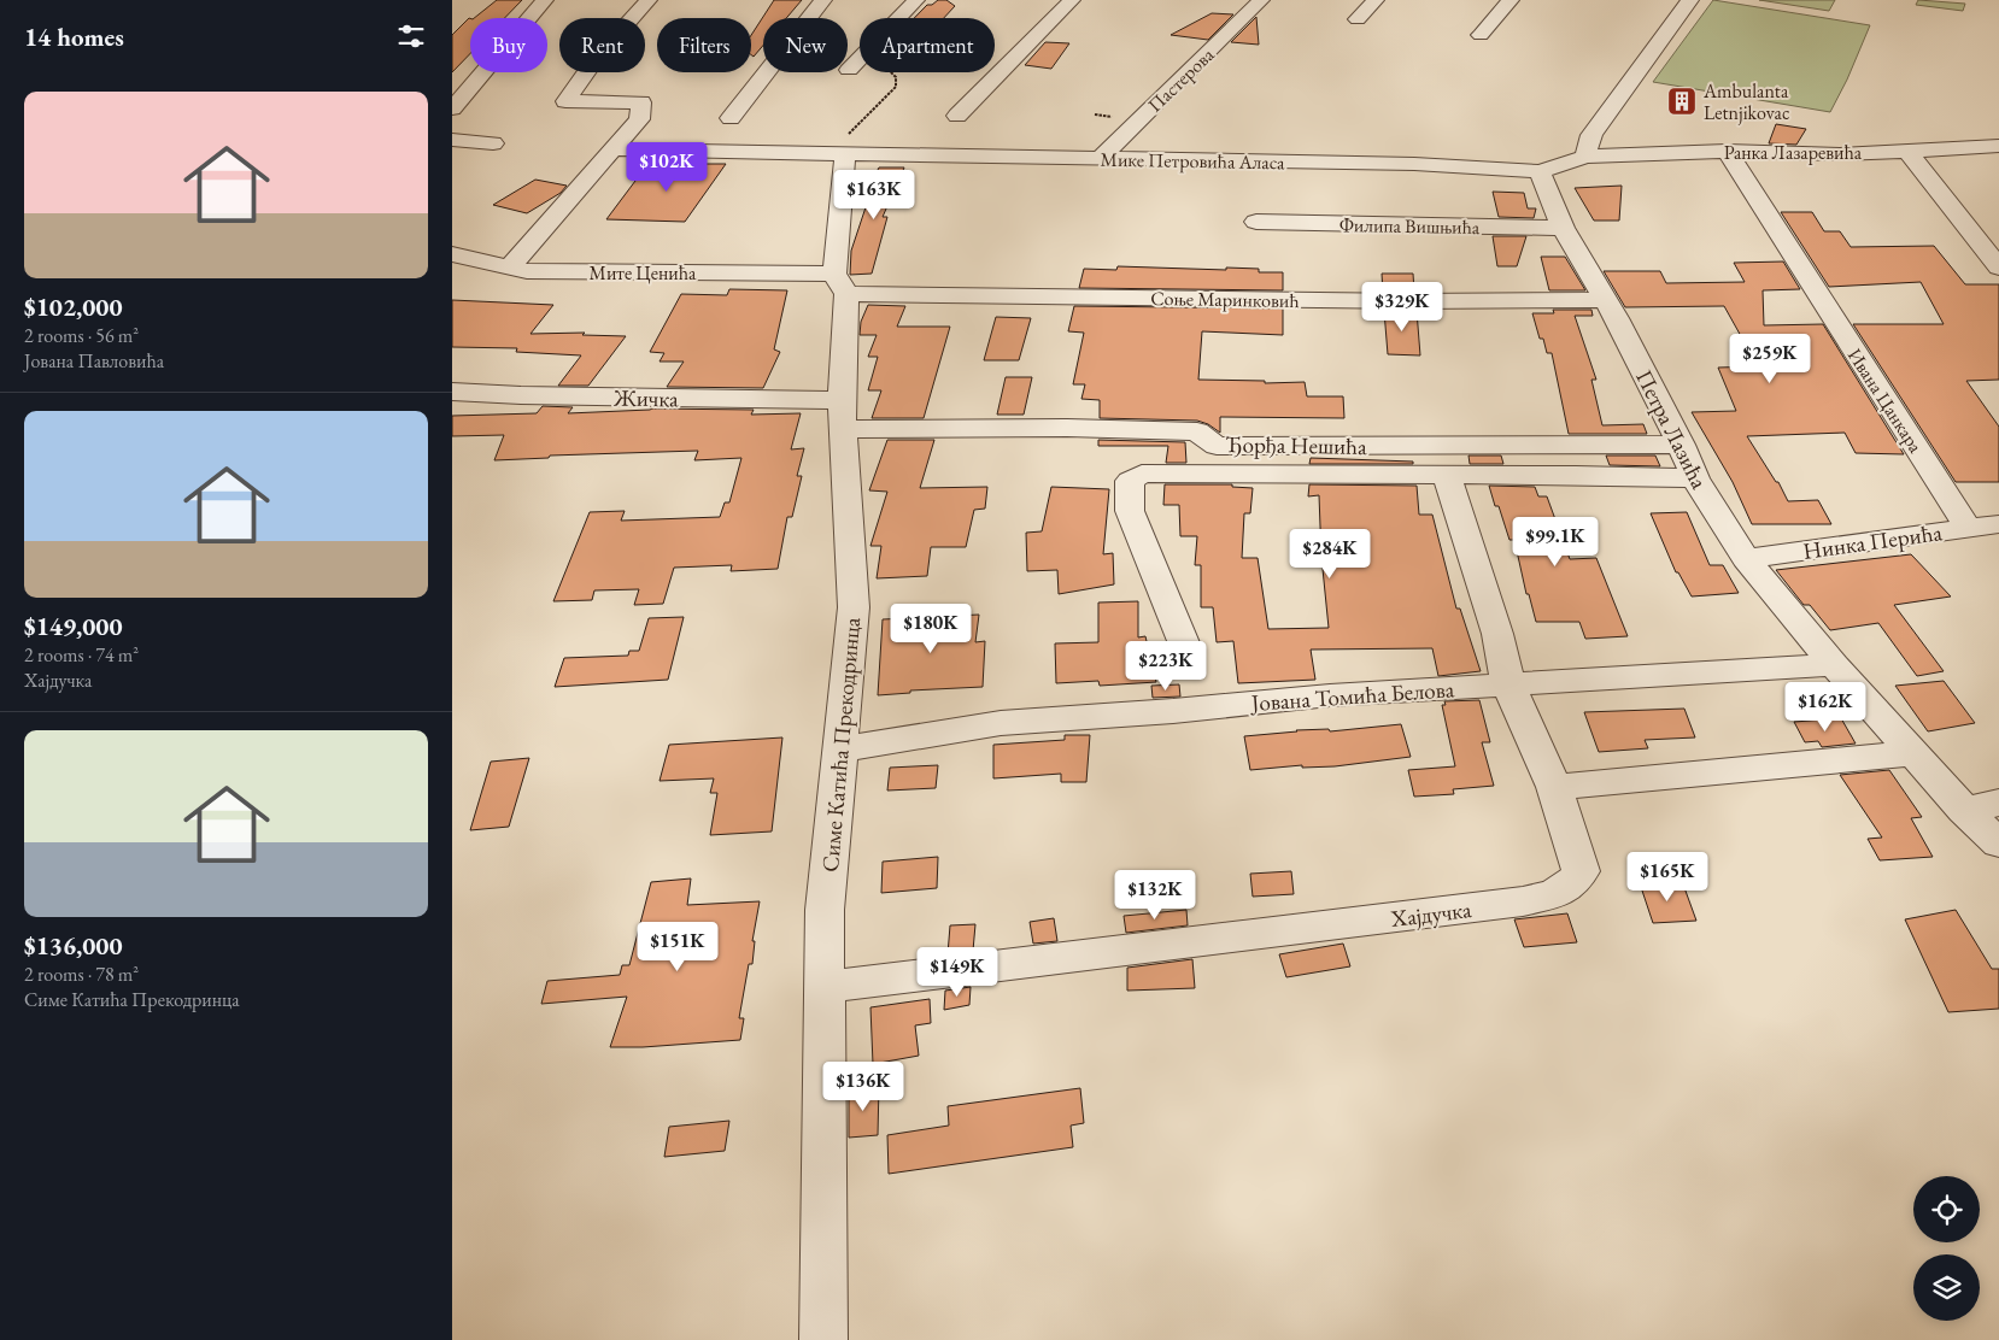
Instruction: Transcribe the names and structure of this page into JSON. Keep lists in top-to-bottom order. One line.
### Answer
{"streets":{"street":["Пастерова","Ранка Лазаревића","Мике Петровића Аласа","Филипа Вишњића","Мите Ценића","Соње Маринковић","Жичка","Ивана Цанкара","Петра Лазића","Ђорђа Нешића","Нинка Перића","Јована Томића Белова","Симе Катића Прекодринца","Хајдучка"]},"crossings":[["Пастерова","Мике Петровића Аласа"],["Ранка Лазаревића","Ивана Цанкара"],["Мике Петровића Аласа","Петра Лазића"],["Мике Петровића Аласа","Симе Катића Прекодринца"],["Филипа Вишњића","Петра Лазића"],["Мите Ценића","Соње Маринковић"],["Мите Ценића","Симе Катића Прекодринца"],["Соње Маринковић","Петра Лазића"],["Соње Маринковић","Симе Катића Прекодринца"],["Жичка","Ђорђа Нешића"],["Жичка","Симе Катића Прекодринца"],["Ивана Цанкара","Нинка Перића"],["Петра Лазића","Ђорђа Нешића"],["Петра Лазића","Нинка Перића"],["Петра Лазића","Јована Томића Белова"],["Ђорђа Нешића","Симе Катића Прекодринца"],["Јована Томића Белова","Симе Катића Прекодринца"],["Јована Томића Белова","Хајдучка"],["Симе Катића Прекодринца","Хајдучка"]],"places":{"building":["Ambulanta Letnjikovac"]},"page":{"heading":"14 homes","chip":["Buy","Rent","Filters","New","Apartment"],"list":[{"name":"$102,000","note":"2 rooms · 56 m² · Јована Павловића"},{"name":"$149,000","note":"2 rooms · 74 m² · Хајдучка"},{"name":"$136,000","note":"2 rooms · 78 m² · Симе Катића Прекодринца"}],"price":["$102K","$163K","$329K","$259K","$99.1K","$284K","$180K","$223K","$162K","$165K","$132K","$151K","$149K","$136K"]}}
